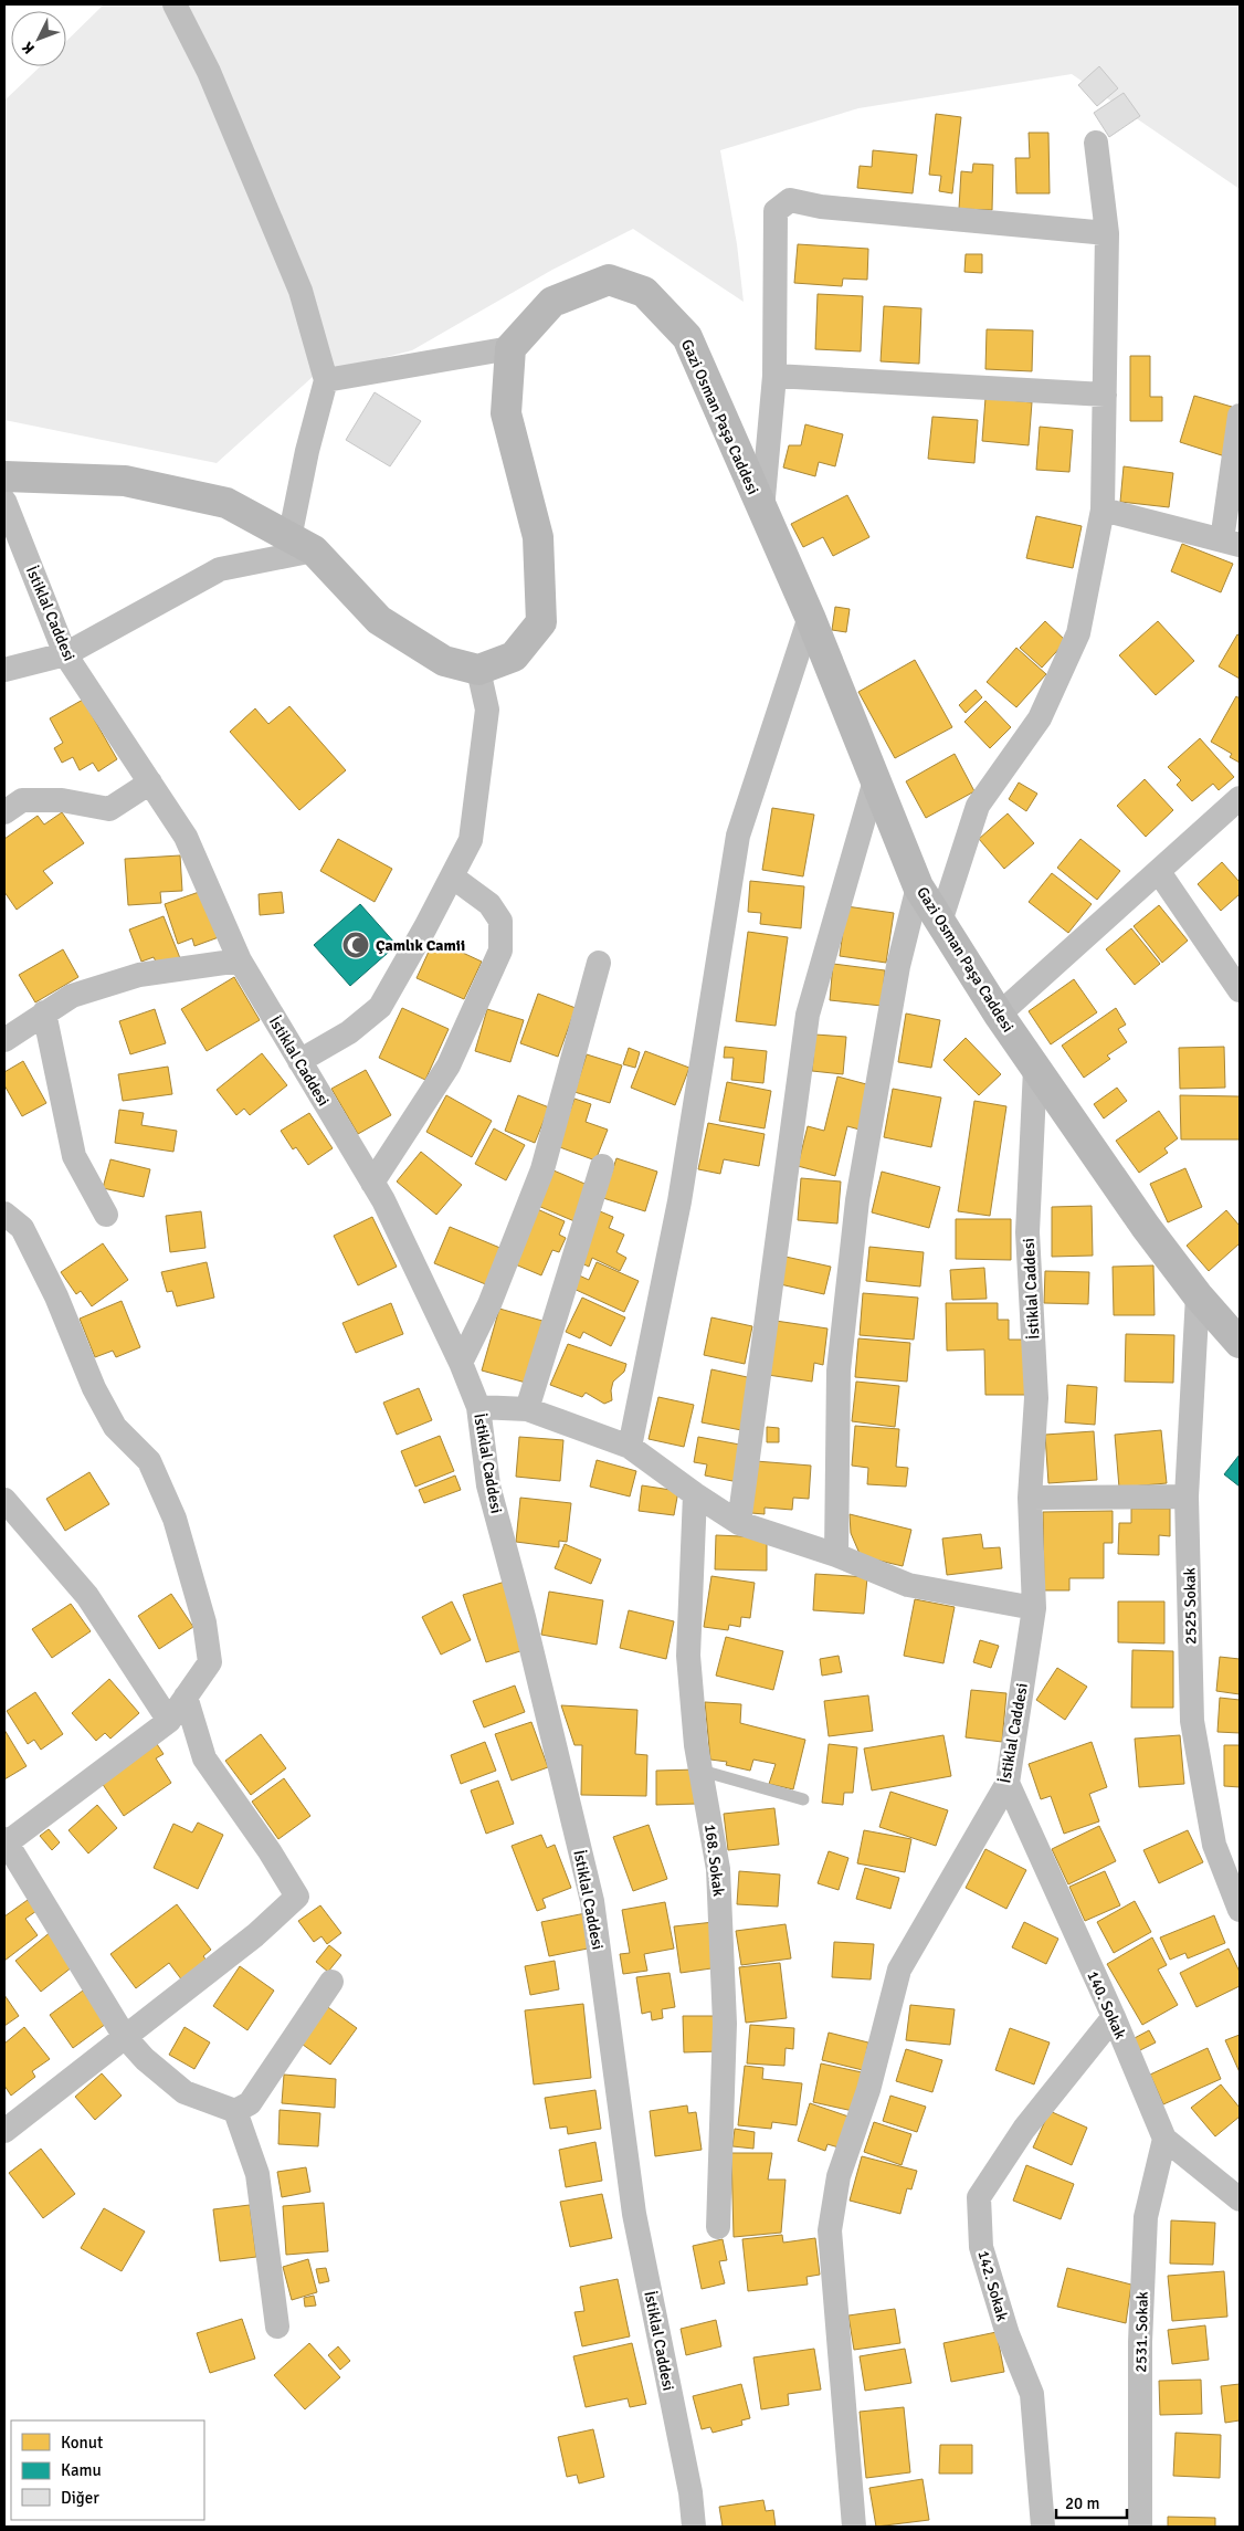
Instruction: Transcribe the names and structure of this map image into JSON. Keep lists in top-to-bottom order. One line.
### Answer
{"streets":{"street":["Gazi Osman Paşa Caddesi","İstiklal Caddesi","2525 Sokak","168. Sokak","140. Sokak","142. Sokak","2531. Sokak"]},"crossings":[["Gazi Osman Paşa Caddesi","İstiklal Caddesi"],["Gazi Osman Paşa Caddesi","2525 Sokak"],["İstiklal Caddesi","140. Sokak"],["140. Sokak","142. Sokak"],["140. Sokak","2531. Sokak"]],"places":{"mosque":["Çamlık Camii"]},"legend":["Konut","Kamu","Diğer"],"scale_bar":"20 m","north":"bottom left"}
